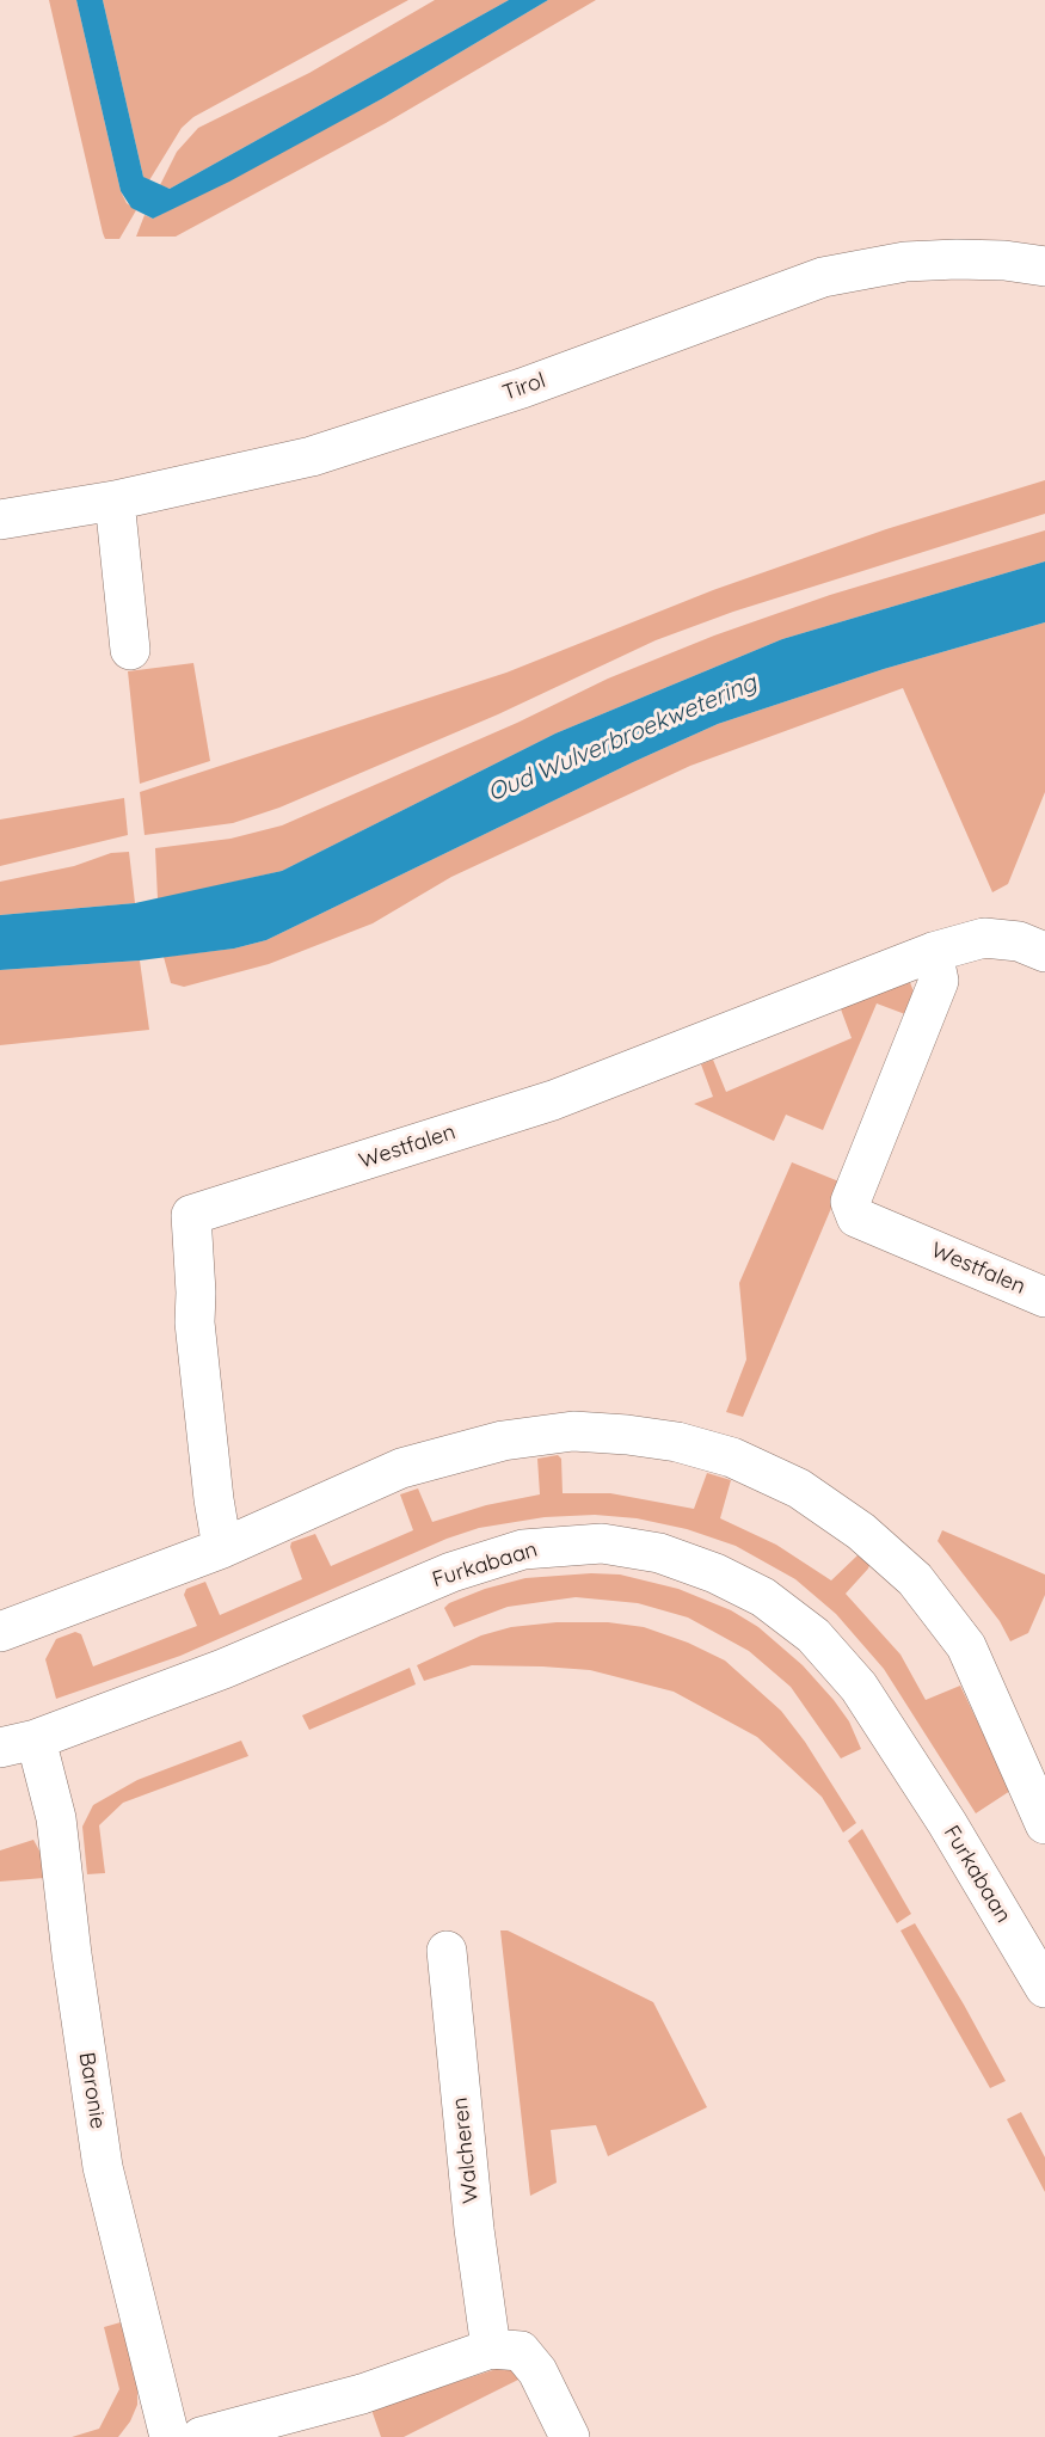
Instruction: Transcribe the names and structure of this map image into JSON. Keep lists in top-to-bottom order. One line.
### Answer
{"streets":{"street":["Tirol","Westfalen","Furkabaan","Baronie","Walcheren"]},"crossings":[["Furkabaan","Baronie"]],"water":["Oud Wulverbroekwetering"]}
